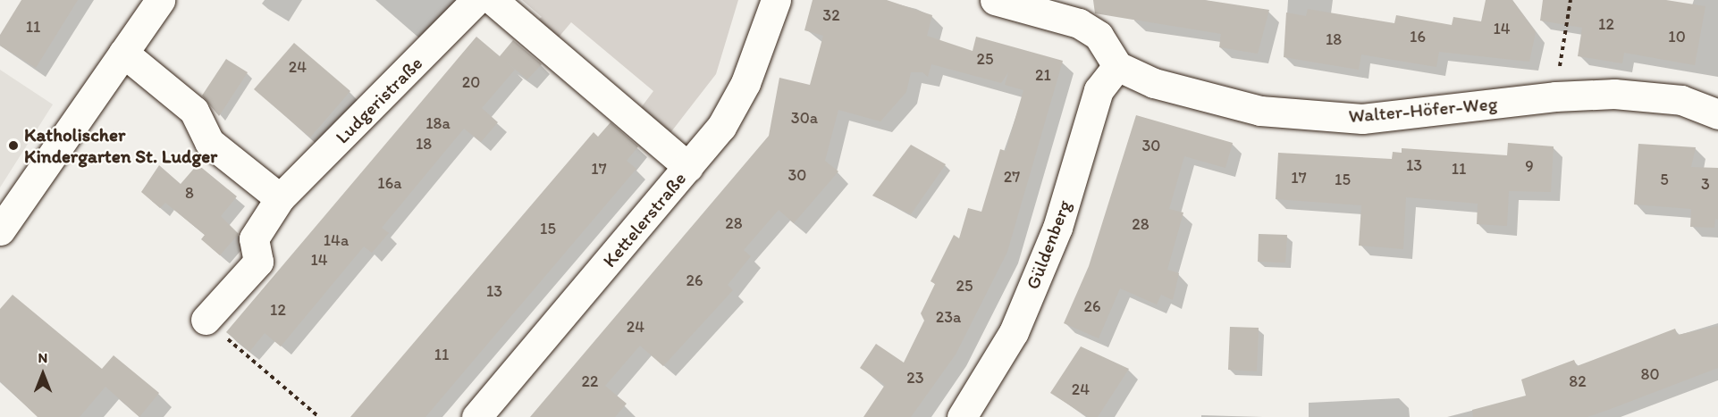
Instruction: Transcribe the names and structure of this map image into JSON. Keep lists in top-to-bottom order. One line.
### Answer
{"streets":{"street":["Ludgeristraße","Walter-Höfer-Weg","Kettelerstraße","Güldenberg"]},"crossings":[["Walter-Höfer-Weg","Güldenberg"]],"places":["Katholischer Kindergarten St. Ludger"],"house_numbers":["32","12","11","14","16","10","18","25","24","21","20","30a","18a","18","30","13","9","17","11","30","27","17","15","5","16a","3","8","28","28","15","14a","14","26","25","13","26","12","23a","24","11","80","23","22","82","24"],"north":"top"}
